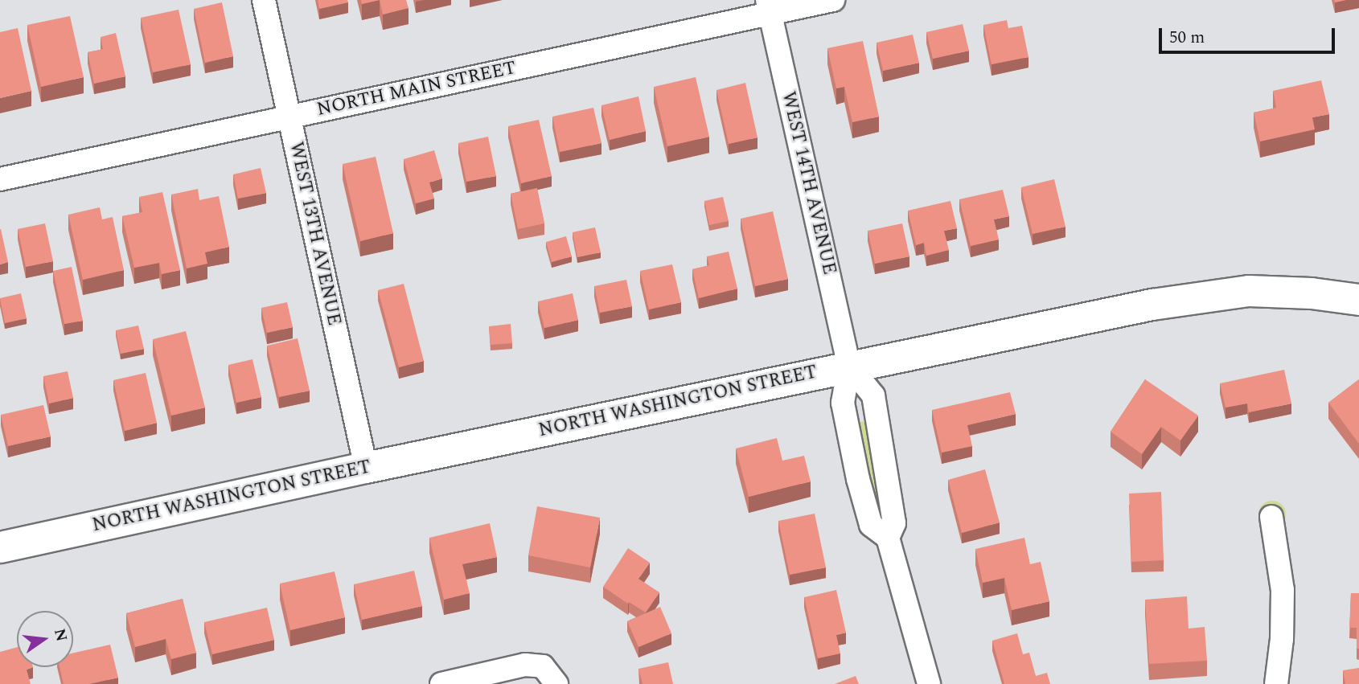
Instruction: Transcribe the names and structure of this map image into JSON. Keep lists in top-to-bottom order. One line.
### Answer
{"streets":{"main road":["NORTH WASHINGTON STREET"],"street":["NORTH MAIN STREET","WEST 14TH AVENUE","WEST 13TH AVENUE"]},"crossings":[["NORTH MAIN STREET","WEST 14TH AVENUE"],["NORTH MAIN STREET","WEST 13TH AVENUE"],["WEST 14TH AVENUE","NORTH WASHINGTON STREET"],["WEST 13TH AVENUE","NORTH WASHINGTON STREET"]],"scale_bar":"50 m","north":"right"}
